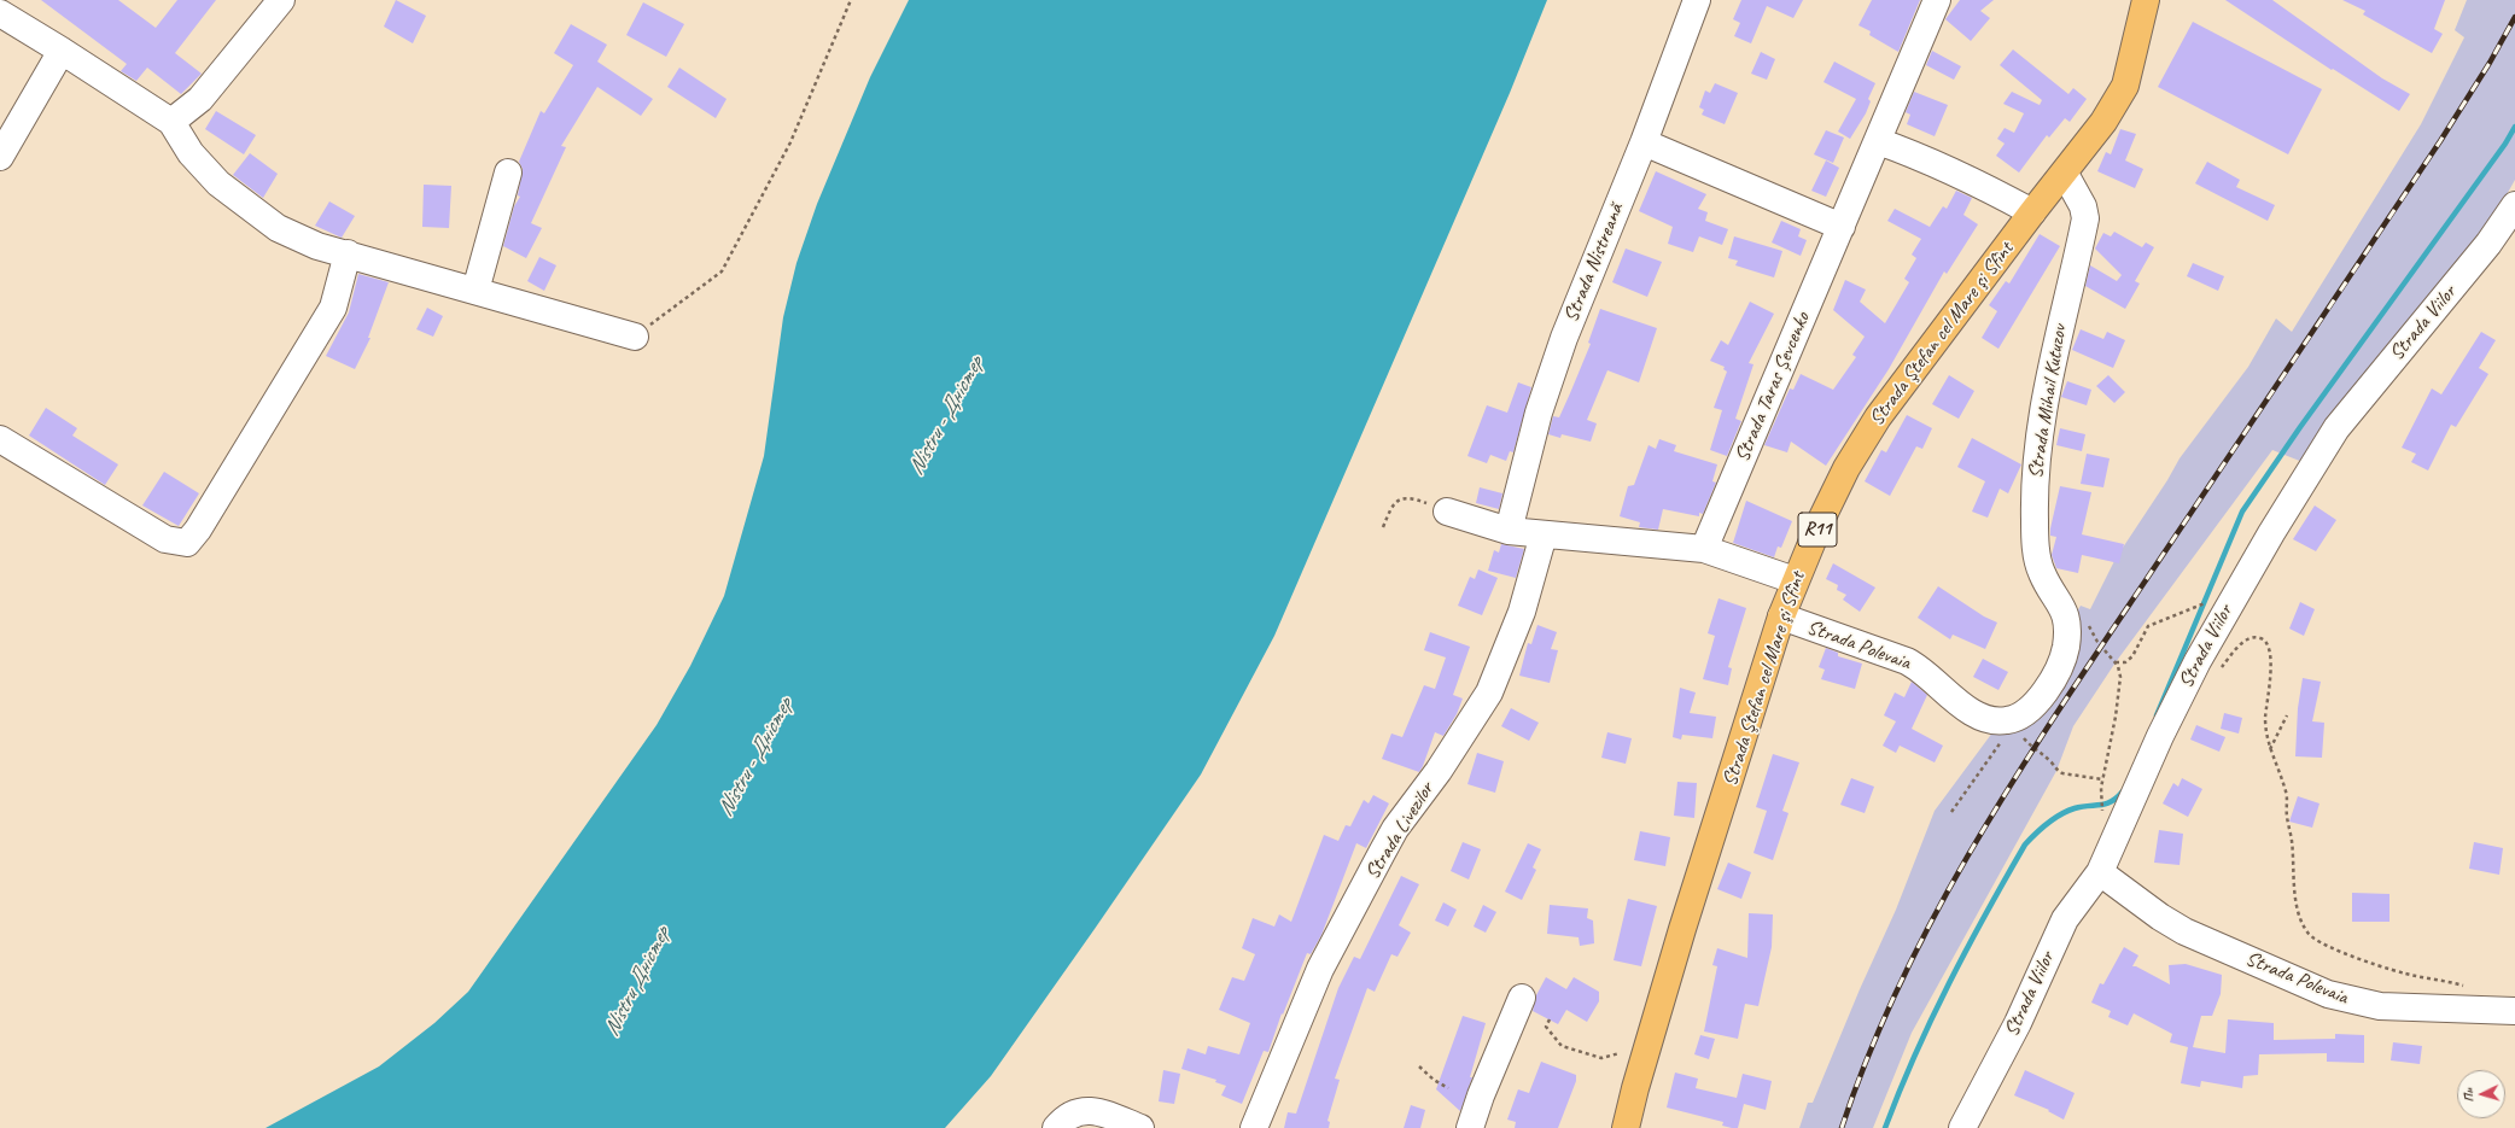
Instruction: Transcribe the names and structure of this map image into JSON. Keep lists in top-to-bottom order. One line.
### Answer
{"streets":{"main road":["Strada Ştefan cel Mare şi Sfînt","R11"],"street":["Strada Nistreană","Strada Viilor","Strada Taras Șevcenko","Strada Mihail Kutuzov","Strada Polevaia","Strada Livezilor"]},"crossings":[["Strada Viilor","Strada Polevaia"],["Strada Ştefan cel Mare şi Sfînt","Strada Mihail Kutuzov"],["Strada Ştefan cel Mare şi Sfînt","Strada Polevaia"]],"water":["Nistru - Дністер","Nistru Дністер"],"north":"left"}
